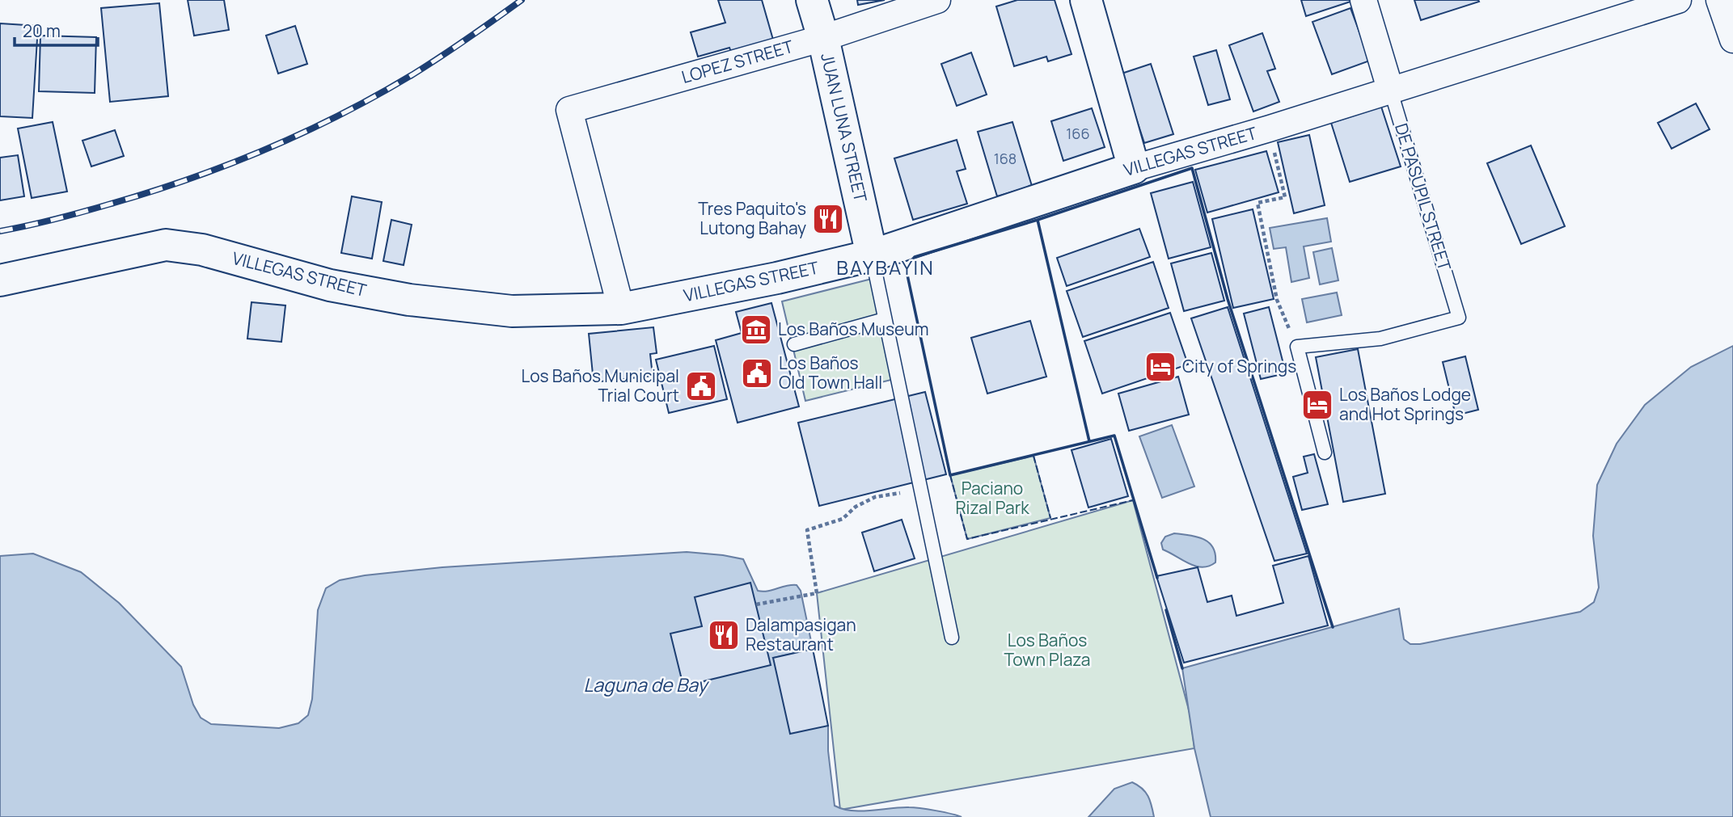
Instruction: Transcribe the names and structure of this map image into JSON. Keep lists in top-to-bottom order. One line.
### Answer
{"streets":{"street":["LOPEZ STREET","JUAN LUNA STREET","VILLEGAS STREET","DE PASUPIL STREET"]},"crossings":[["LOPEZ STREET","JUAN LUNA STREET"],["LOPEZ STREET","VILLEGAS STREET"],["JUAN LUNA STREET","VILLEGAS STREET"],["VILLEGAS STREET","DE PASUPIL STREET"]],"districts":["BAYBAYIN"],"water":["Laguna de Bay"],"parks":["Paciano Rizal Park","Los Baños Town Plaza"],"places":{"restaurant":["Tres Paquito's Lutong Bahay","Dalampasigan Restaurant"],"museum":["Los Baños Museum"],"hotel":["City of Springs","Los Baños Lodge and Hot Springs"],"public building":["Los Baños Old Town Hall","Los Baños Municipal Trial Court"]},"house_numbers":["166","168"],"scale_bar":"20 m"}
